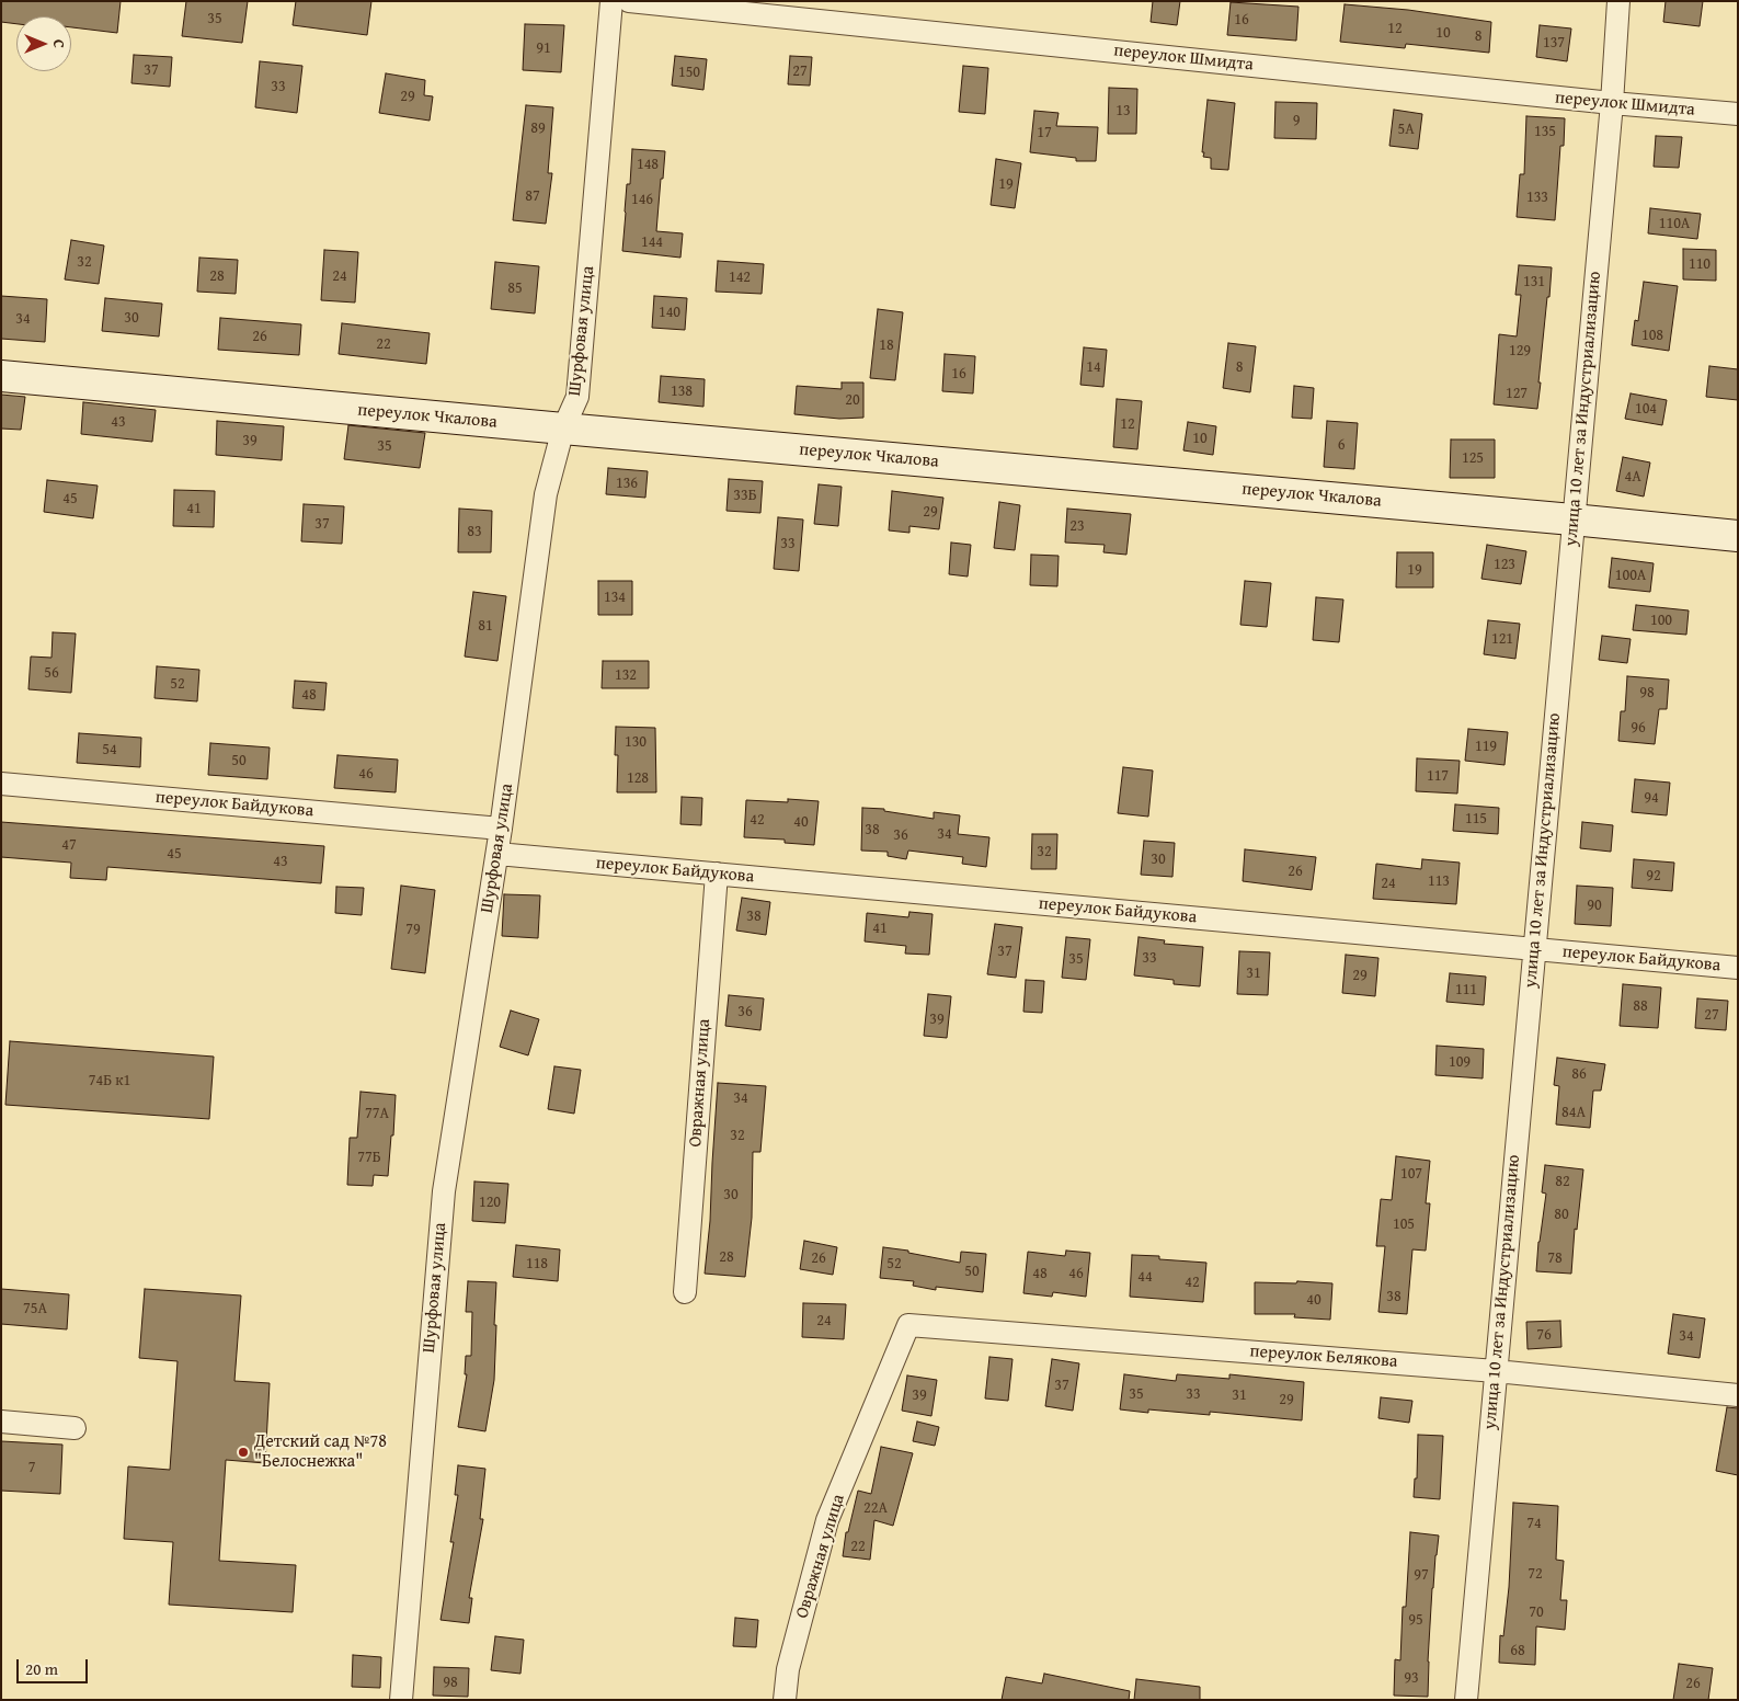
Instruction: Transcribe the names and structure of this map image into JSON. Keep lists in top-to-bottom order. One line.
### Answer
{"streets":{"street":["переулок Шмидта","Шурфовая улица","улица 10 лет за Индустриализацию","переулок Чкалова","переулок Байдукова","Овражная улица","переулок Белякова"]},"crossings":[["переулок Шмидта","улица 10 лет за Индустриализацию"],["Шурфовая улица","переулок Чкалова"],["Шурфовая улица","переулок Байдукова"],["улица 10 лет за Индустриализацию","переулок Чкалова"],["улица 10 лет за Индустриализацию","переулок Байдукова"],["улица 10 лет за Индустриализацию","переулок Белякова"],["переулок Байдукова","Овражная улица"],["Овражная улица","переулок Белякова"]],"places":["Детский сад №78 \"Белоснежка\""],"house_numbers":["35","16","12","10","8","137","91","37","27","150","33","29","13","9","89","5А","135","17","148","19","87","133","146","110А","144","32","110","28","24","142","131","85","140","30","34","108","26","22","18","129","14","8","16","138","127","20","104","43","12","10","39","6","35","125","4А","136","33Б","45","41","29","37","23","83","33","123","19","100А","134","100","81","121","56","132","52","98","48","96","130","119","54","50","46","117","128","94","115","42","40","38","34","36","47","32","45","30","43","26","92","113","24","90","38","41","79","37","33","35","31","29","111","88","36","27","39","109","86","74Б к1","34","84А","77А","32","77Б","107","82","30","120","80","105","28","26","78","118","52","50","48","46","44","42","38","40","75А","24","76","34","37","35","33","39","31","29","7","22А","74","22","72","97","70","95","68","93","98","26"],"scale_bar":"20 m","north":"right"}
